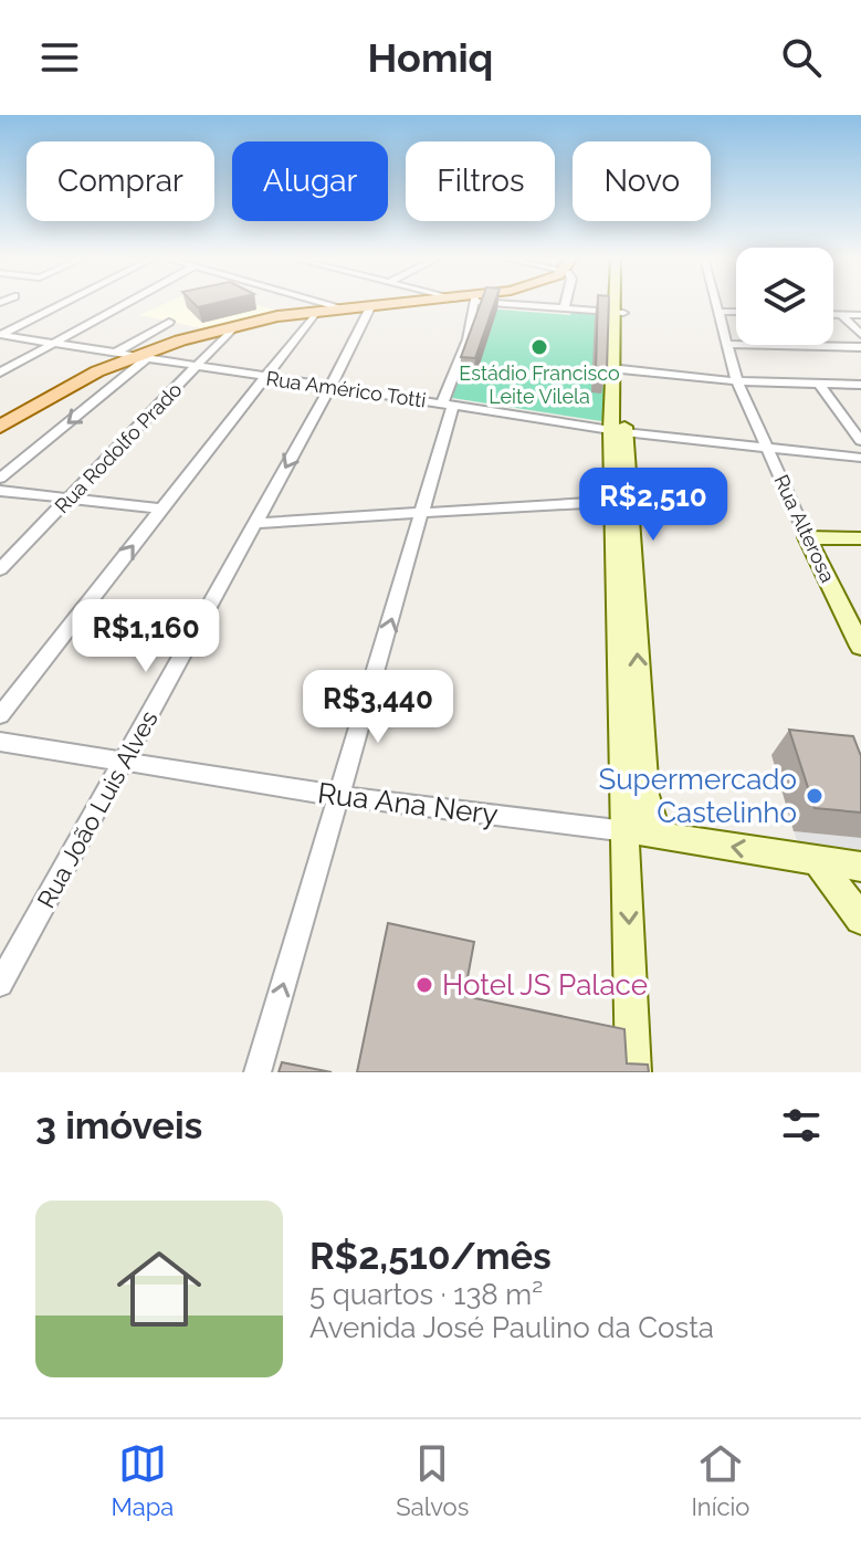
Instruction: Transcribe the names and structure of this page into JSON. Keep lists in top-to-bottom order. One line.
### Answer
{"streets":{"main road":["Rua Alterosa","Rua Ana Nery"],"street":["Rua Américo Totti","Rua Rodolfo Prado","Rua João Luis Alves"]},"crossings":[["Rua Américo Totti","Rua Rodolfo Prado"],["Rua Américo Totti","Rua Alterosa"],["Rua Américo Totti","Rua João Luis Alves"],["Rua Ana Nery","Rua João Luis Alves"]],"places":["Estádio Francisco Leite Vilela","Supermercado Castelinho","Hotel JS Palace"],"page":{"header":"Homiq","chip":["Comprar","Alugar","Filtros","Novo"],"price":["R$2,510","R$1,160","R$3,440"],"heading":"3 imóveis","list":[{"name":"R$2,510/mês","note":"5 quartos · 138 m² · Avenida José Paulino da Costa"}],"tabs":["Mapa","Salvos","Início"]}}
